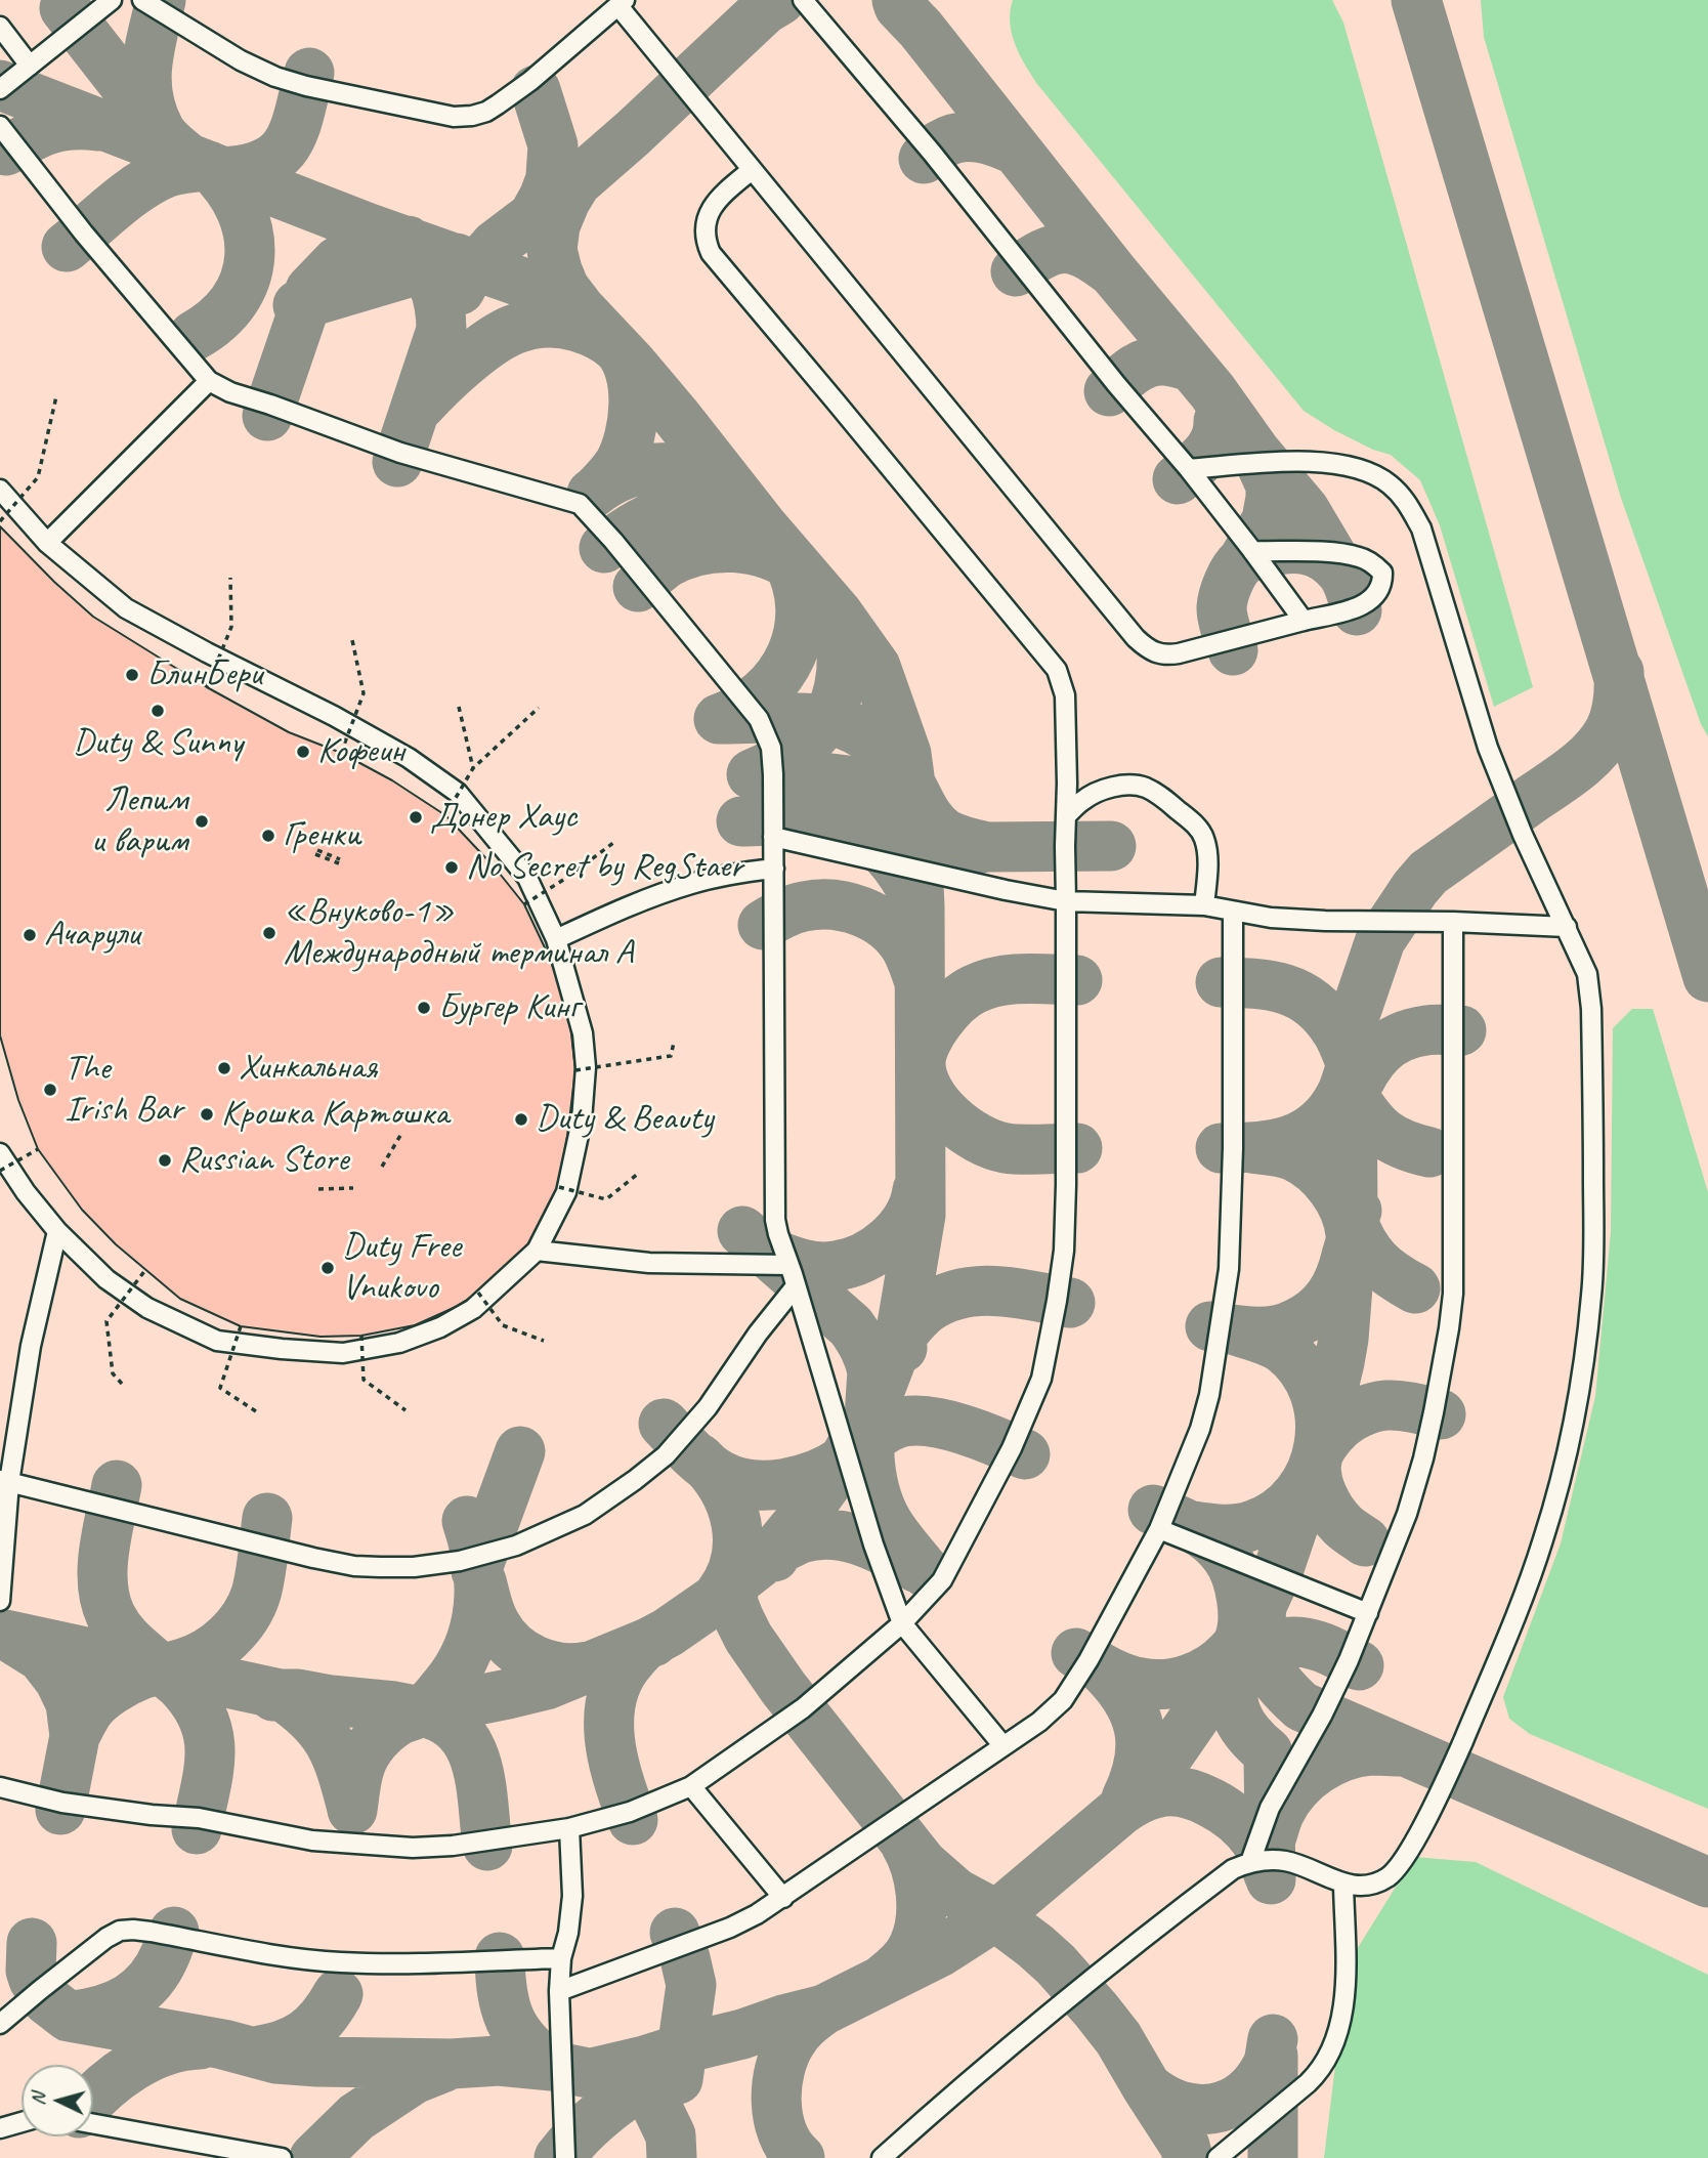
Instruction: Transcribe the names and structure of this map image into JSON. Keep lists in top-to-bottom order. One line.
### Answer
{"places":["БлинБери","Duty & Sunny","Кофеин","Донер Хаус","Лепим и варим","Гренки","No Secret by RegStaer","«Внуково-1» Международный терминал А","Ачарули","Бургер Кинг","Хинкальная","The Irish Bar","Крошка Картошка","Duty & Beauty","Russian Store","Duty Free Vnukovo"],"north":"left"}
